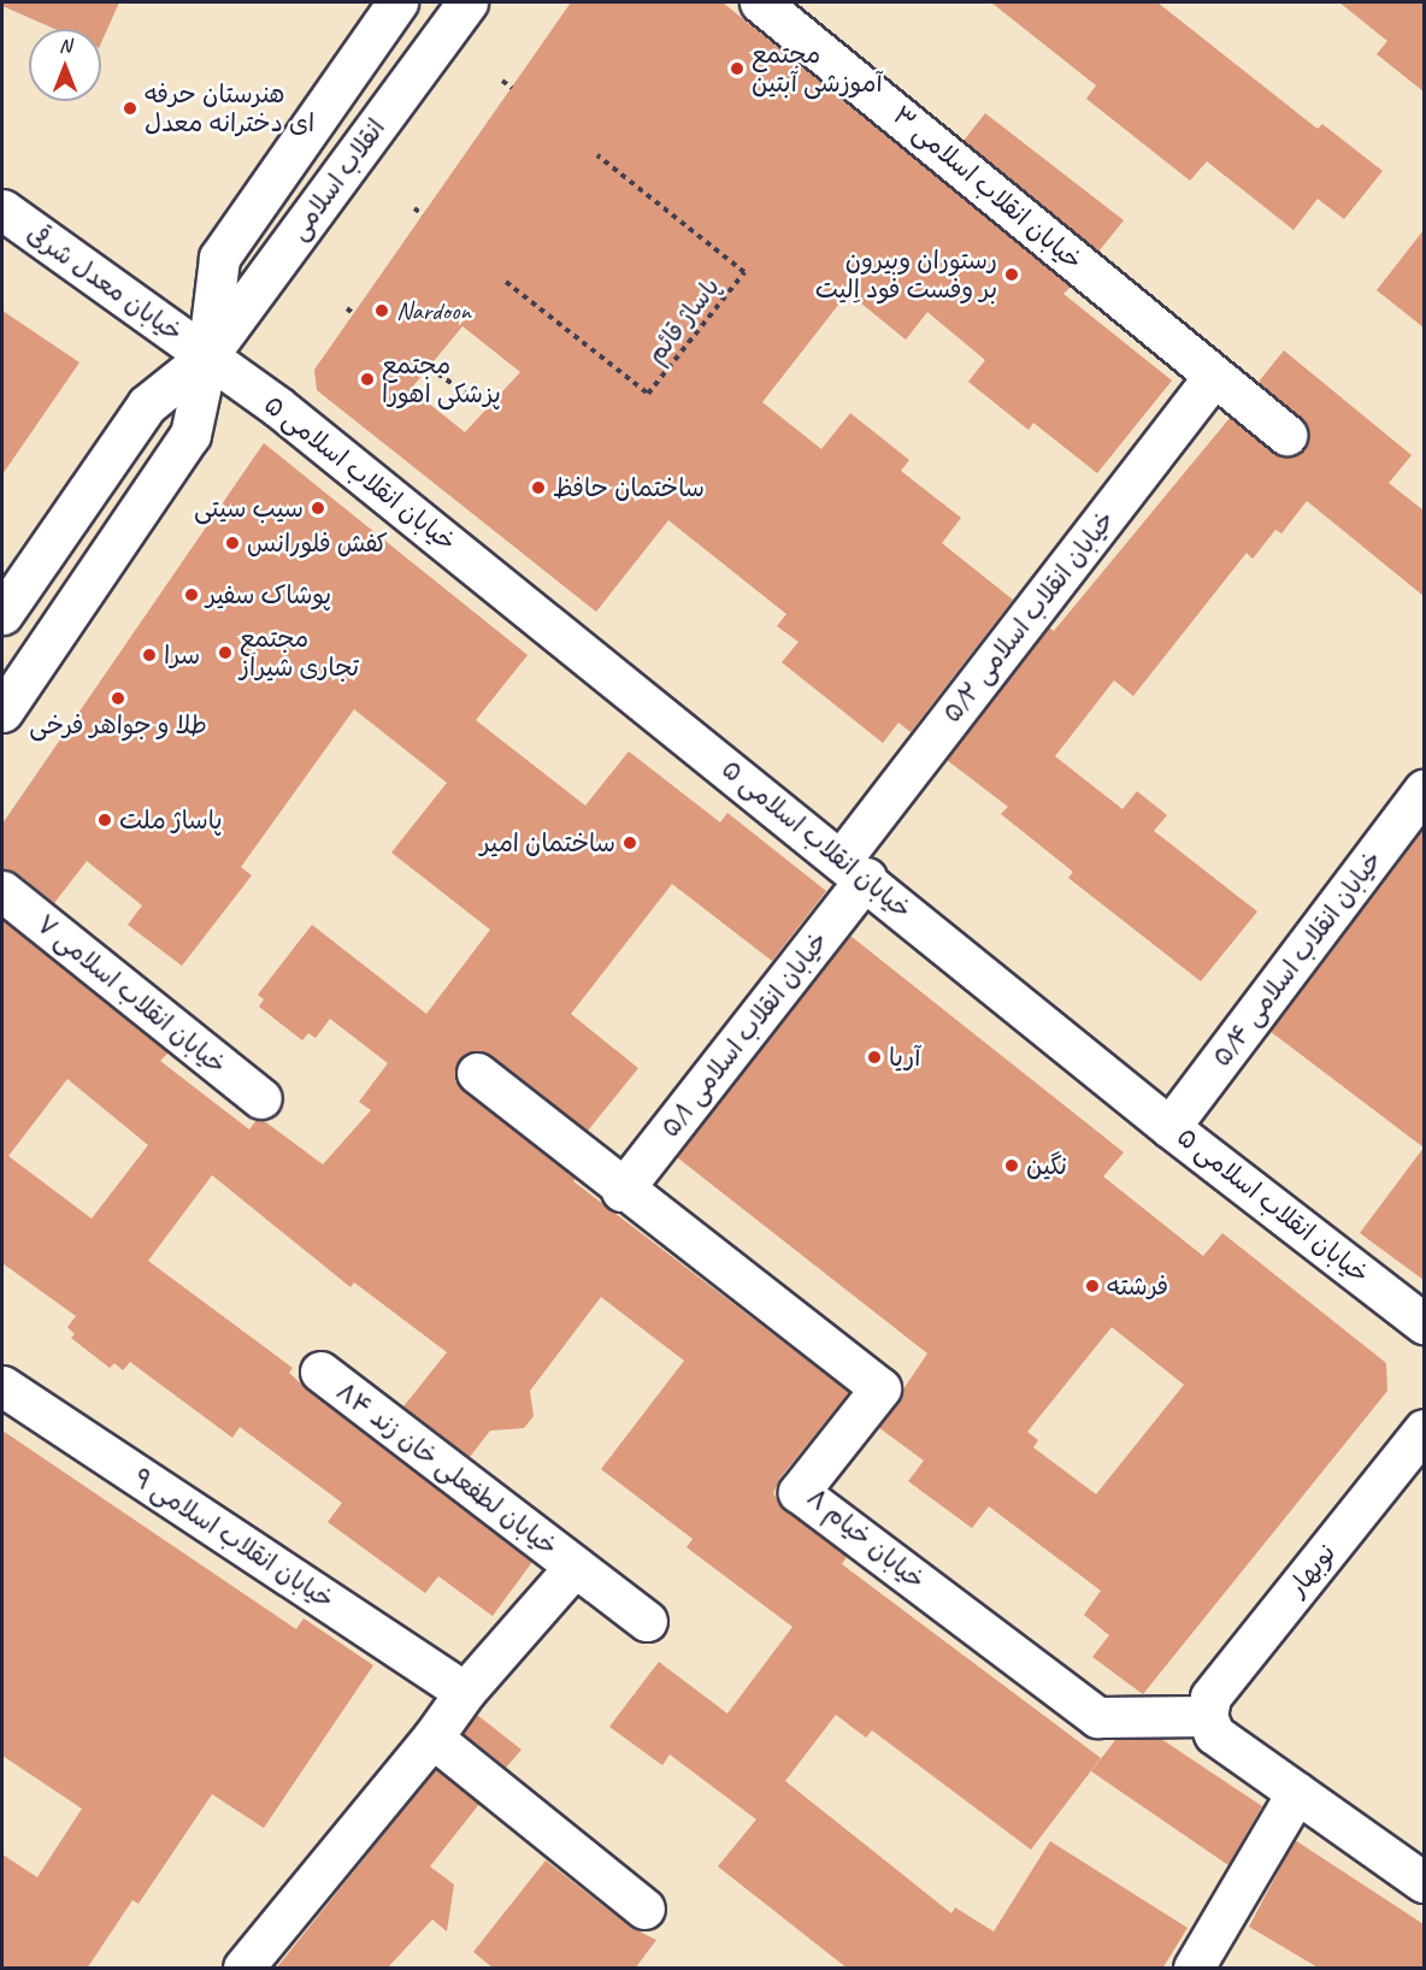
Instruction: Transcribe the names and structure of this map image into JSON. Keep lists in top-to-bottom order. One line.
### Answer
{"streets":{"street":["انقلاب اسلامی","خیابان انقلاب اسلامی ۳","خیابان معدل شرقی","خیابان انقلاب اسلامی ۵","خیابان انقلاب اسلامی ۵/۲","خیابان انقلاب اسلامی ۵/۴","خیابان انقلاب اسلامی ۷","خیابان انقلاب اسلامی ۵/۱","خیابان لطفعلی خان زند ۸۴","خیابان انقلاب اسلامی ۹","خیابان خیام ۸","نوبهار"],"path":["پاساژ قائم"]},"crossings":[["انقلاب اسلامی","خیابان معدل شرقی"],["انقلاب اسلامی","خیابان انقلاب اسلامی ۵"],["خیابان انقلاب اسلامی ۳","خیابان انقلاب اسلامی ۵/۲"],["خیابان معدل شرقی","خیابان انقلاب اسلامی ۵"],["خیابان انقلاب اسلامی ۵","خیابان انقلاب اسلامی ۵/۲"],["خیابان انقلاب اسلامی ۵","خیابان انقلاب اسلامی ۵/۴"],["خیابان انقلاب اسلامی ۵","خیابان انقلاب اسلامی ۵/۱"],["خیابان انقلاب اسلامی ۵/۲","خیابان انقلاب اسلامی ۵/۱"],["خیابان انقلاب اسلامی ۵/۱","خیابان خیام ۸"],["خیابان لطفعلی خان زند ۸۴","خیابان انقلاب اسلامی ۹"],["خیابان خیام ۸","نوبهار"]],"places":["مجتمع آموزشی آبتین","هنرستان حرفه ای دخترانه معدل","رستوران وبیرون بر وفست فود اِلیت","Nardoon","مجتمع پزشکی اهورا","ساختمان حافظ","سیب سیتی","کفش فلورانس","پوشاک سفیر","مجتمع تجاری شیراز","سرا","طلا و جواهر فرخی","پاساژ ملت","ساختمان امیر","آریا","نگین","فرشته"],"north":"top"}
